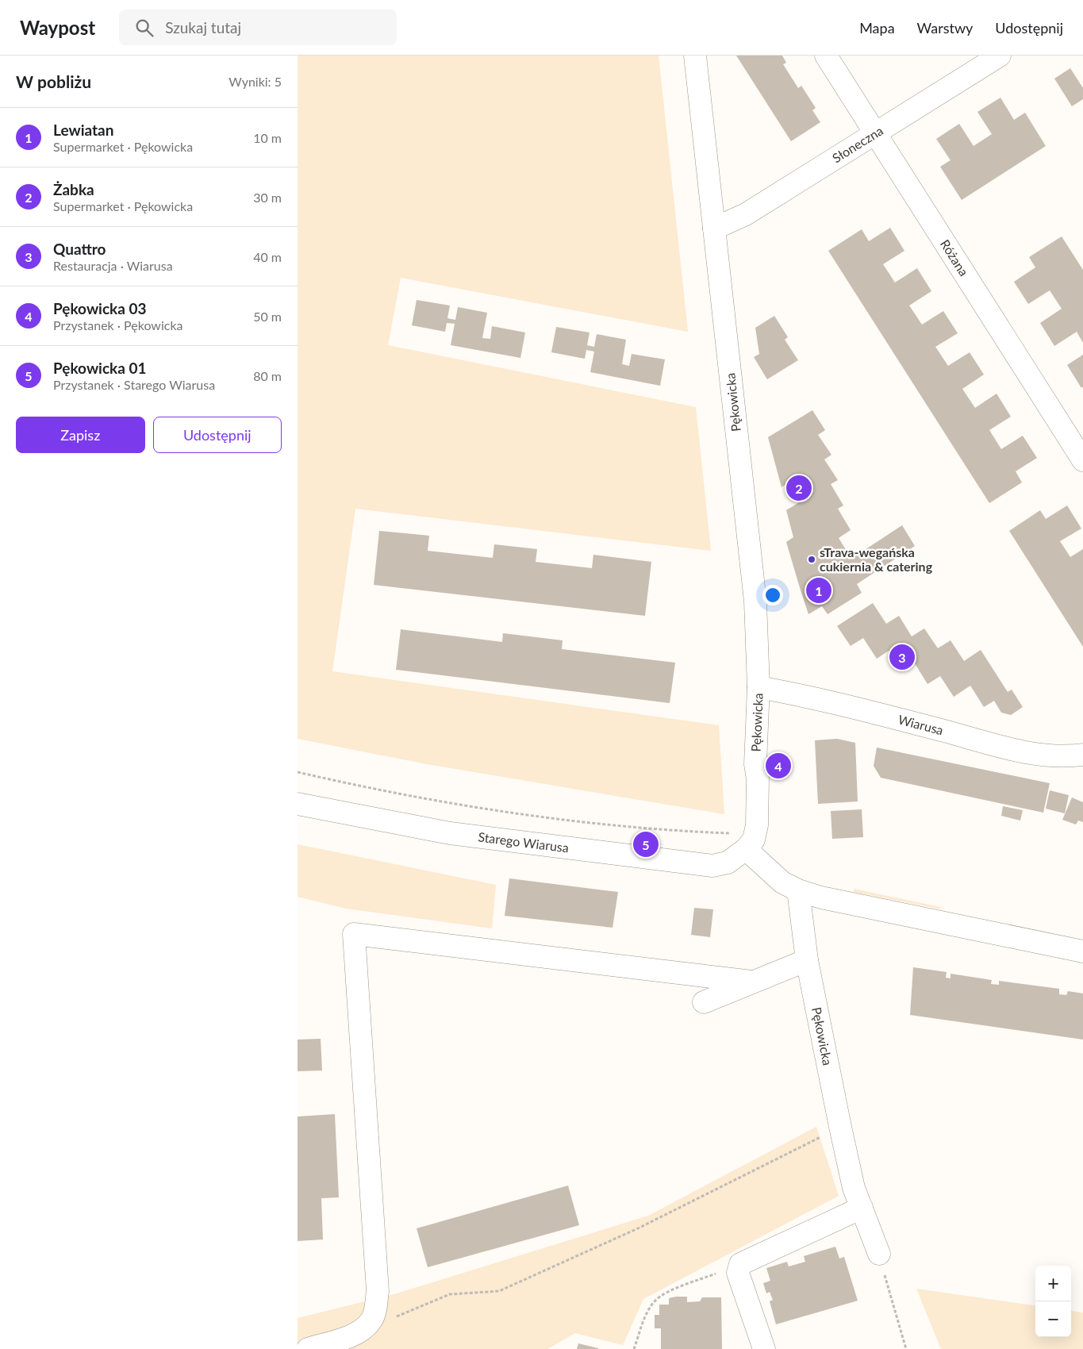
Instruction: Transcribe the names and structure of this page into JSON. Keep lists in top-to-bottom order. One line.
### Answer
{"streets":{"street":["Słoneczna","Różana","Pękowicka","Wiarusa","Starego Wiarusa"]},"crossings":[["Słoneczna","Różana"],["Słoneczna","Pękowicka"],["Pękowicka","Wiarusa"],["Pękowicka","Starego Wiarusa"]],"places":["sTrava-wegańska cukiernia & catering"],"page":{"header":"Waypost","search":"Szukaj tutaj","nav":["Mapa","Warstwy","Udostępnij"],"heading":["W pobliżu","Wyniki: 5"],"list":[{"mark":"1","name":"Lewiatan","note":"Supermarket · Pękowicka","value":"10 m"},{"mark":"2","name":"Żabka","note":"Supermarket · Pękowicka","value":"30 m"},{"mark":"3","name":"Quattro","note":"Restauracja · Wiarusa","value":"40 m"},{"mark":"4","name":"Pękowicka 03","note":"Przystanek · Pękowicka","value":"50 m"},{"mark":"5","name":"Pękowicka 01","note":"Przystanek · Starego Wiarusa","value":"80 m"}],"buttons":["Zapisz","Udostępnij"],"pins":["2","1","3","4","5"],"map_buttons":["+","−"]}}
